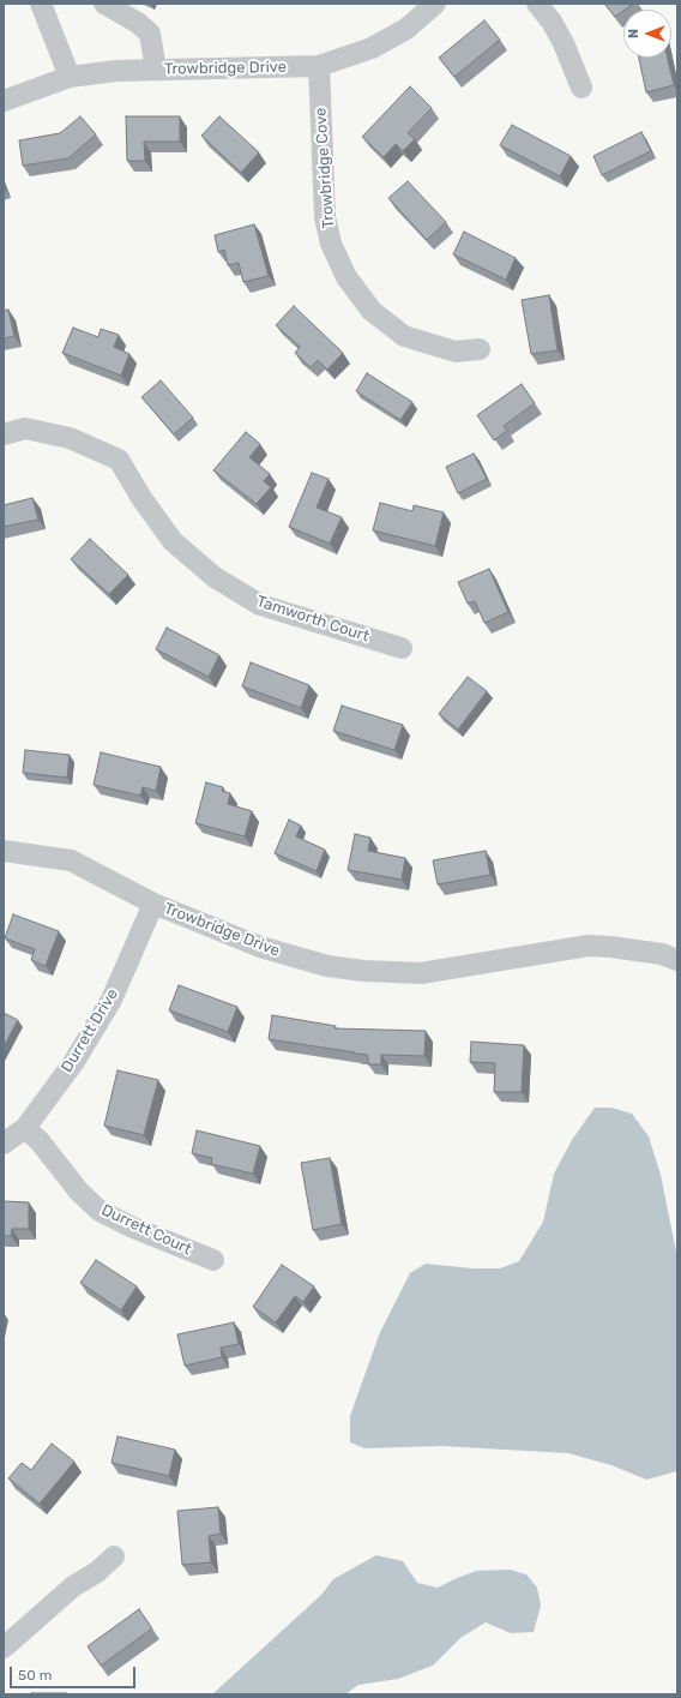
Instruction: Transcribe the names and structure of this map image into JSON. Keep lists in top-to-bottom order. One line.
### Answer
{"streets":{"street":["Trowbridge Drive","Trowbridge Cove","Tamworth Court","Durrett Drive","Durrett Court"]},"crossings":[["Trowbridge Drive","Trowbridge Cove"],["Trowbridge Drive","Durrett Drive"],["Durrett Drive","Durrett Court"]],"scale_bar":"50 m","north":"left"}
